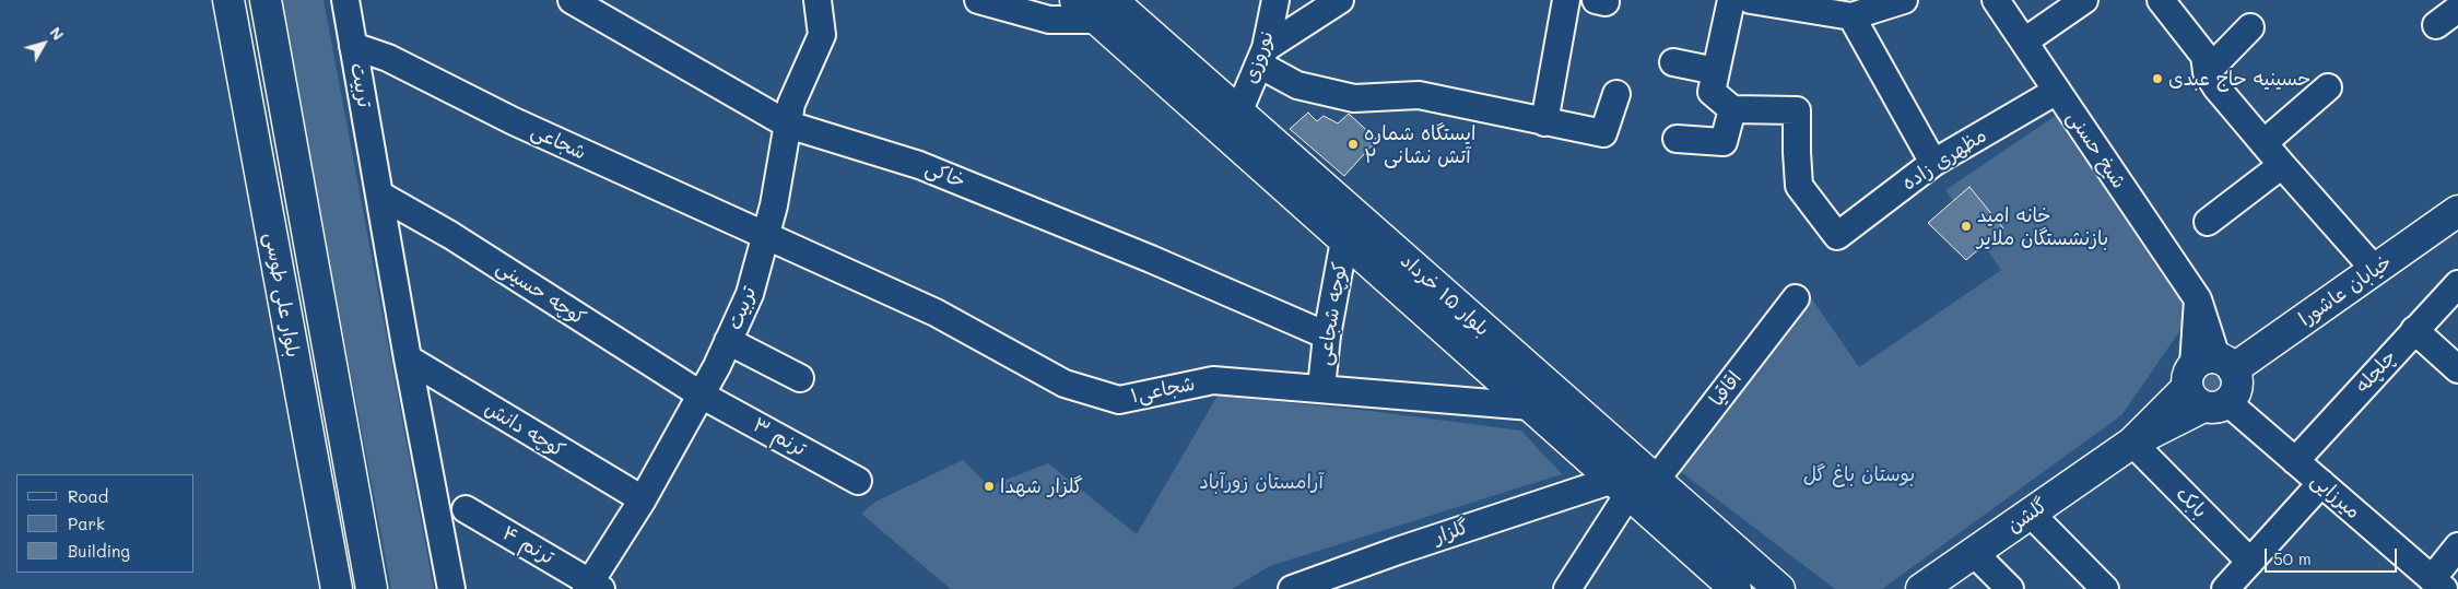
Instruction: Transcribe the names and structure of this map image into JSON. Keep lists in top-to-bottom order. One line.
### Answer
{"streets":{"main road":["خیابان عاشورا","بلوار علی طوسی","بلوار ۱۵ خرداد","گلشن"],"street":["نوروزی","تربیت","شجاعی","شیخ حسنی","مظهری زاده","خاکی","کوچه حسینی","کوچه شجاعی","چلچله","اقاقیا","شجاعی۱","کوچه دانش","ترنم ۳","میرزایی","بابک","گلزار","ترنم ۴"]},"crossings":[["نوروزی","بلوار ۱۵ خرداد"],["تربیت","شجاعی"],["تربیت","خاکی"],["تربیت","کوچه حسینی"],["تربیت","شجاعی۱"],["تربیت","کوچه دانش"],["تربیت","ترنم ۳"],["تربیت","ترنم ۴"],["شجاعی","شجاعی۱"],["شیخ حسنی","مظهری زاده"],["شیخ حسنی","خیابان عاشورا"],["شیخ حسنی","میرزایی"],["خاکی","کوچه شجاعی"],["خیابان عاشورا","میرزایی"],["خیابان عاشورا","بابک"],["خیابان عاشورا","گلشن"],["کوچه حسینی","ترنم ۳"],["بلوار ۱۵ خرداد","کوچه شجاعی"],["بلوار ۱۵ خرداد","اقاقیا"],["بلوار ۱۵ خرداد","شجاعی۱"],["بلوار ۱۵ خرداد","گلزار"],["کوچه شجاعی","شجاعی۱"],["چلچله","میرزایی"],["بابک","گلشن"]],"parks":["بوستان باغ گل","آرامستان زورآباد"],"places":["حسینیه حاج عبدی","ایستگاه شماره ۲ آتش نشانی","خانه امید بازنشستگان ملایر","گلزار شهدا"],"legend":["Road","Park","Building"],"scale_bar":"50 m","north":"top right"}
